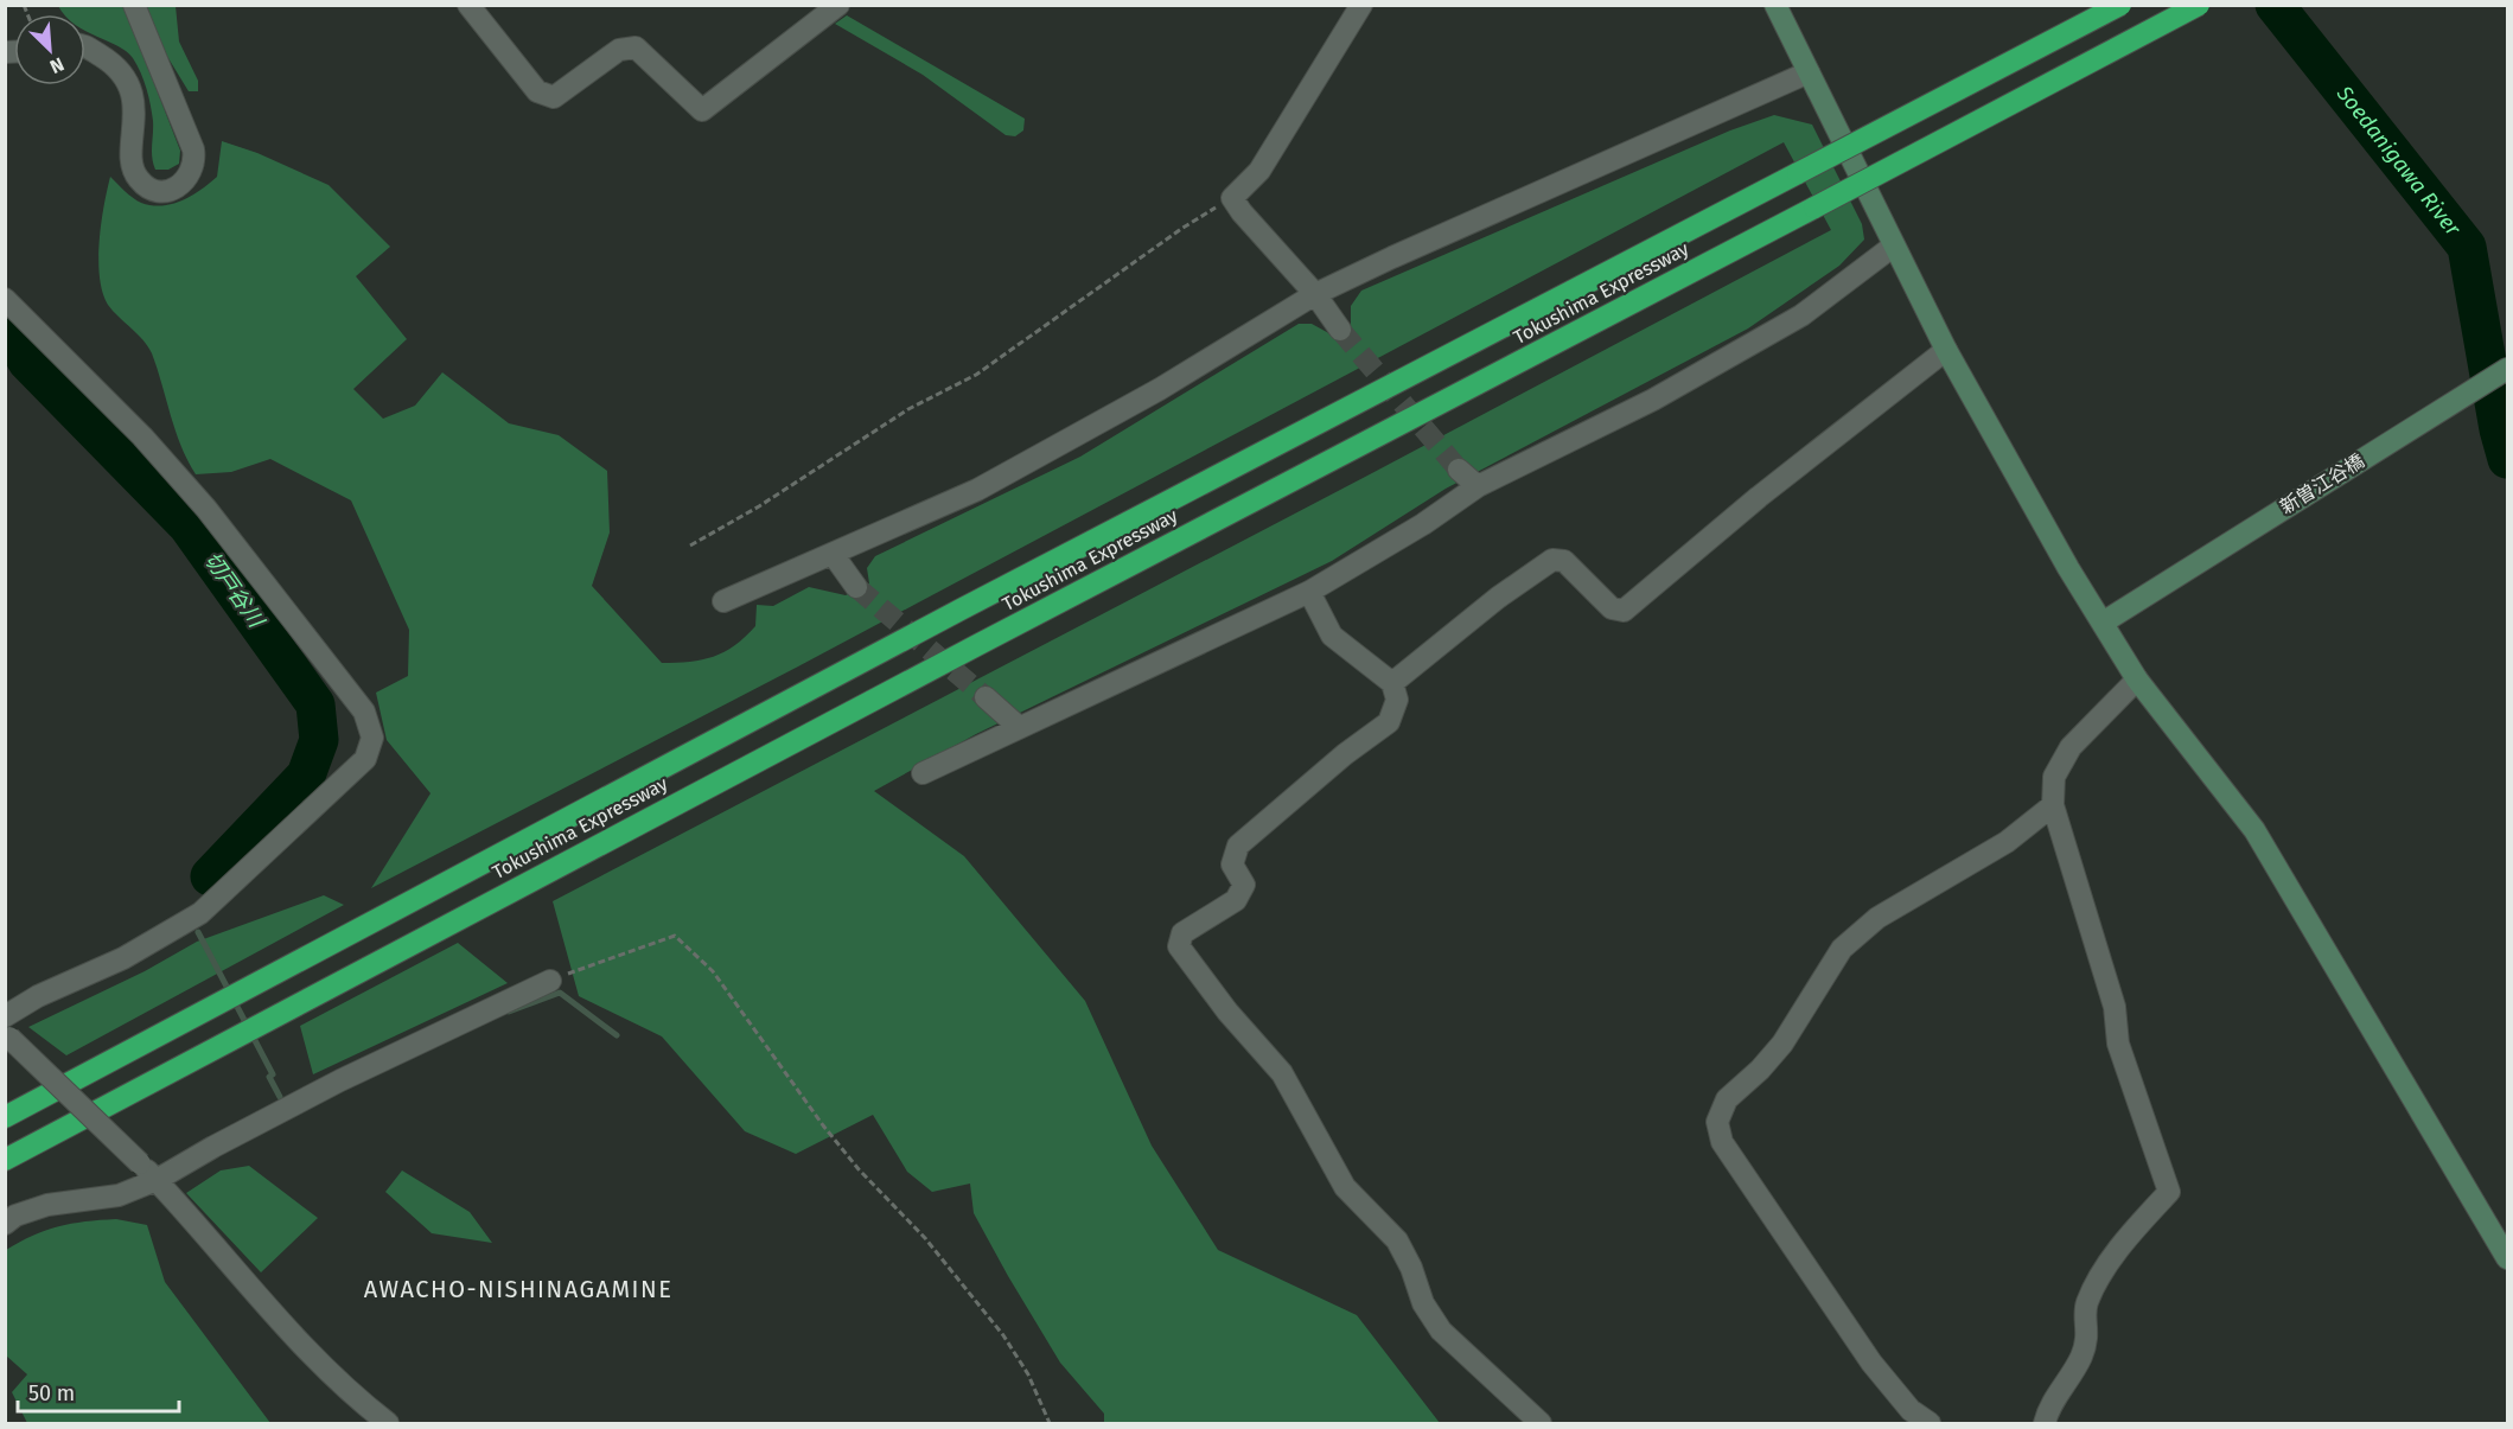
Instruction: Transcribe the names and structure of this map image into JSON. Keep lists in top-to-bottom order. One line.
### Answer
{"streets":{"highway":["Tokushima Expressway"],"street":["新曽江谷橋"]},"districts":["AWACHO-NISHINAGAMINE"],"water":["Soedanigawa River","切戸谷川"],"scale_bar":"50 m","north":"bottom right"}
